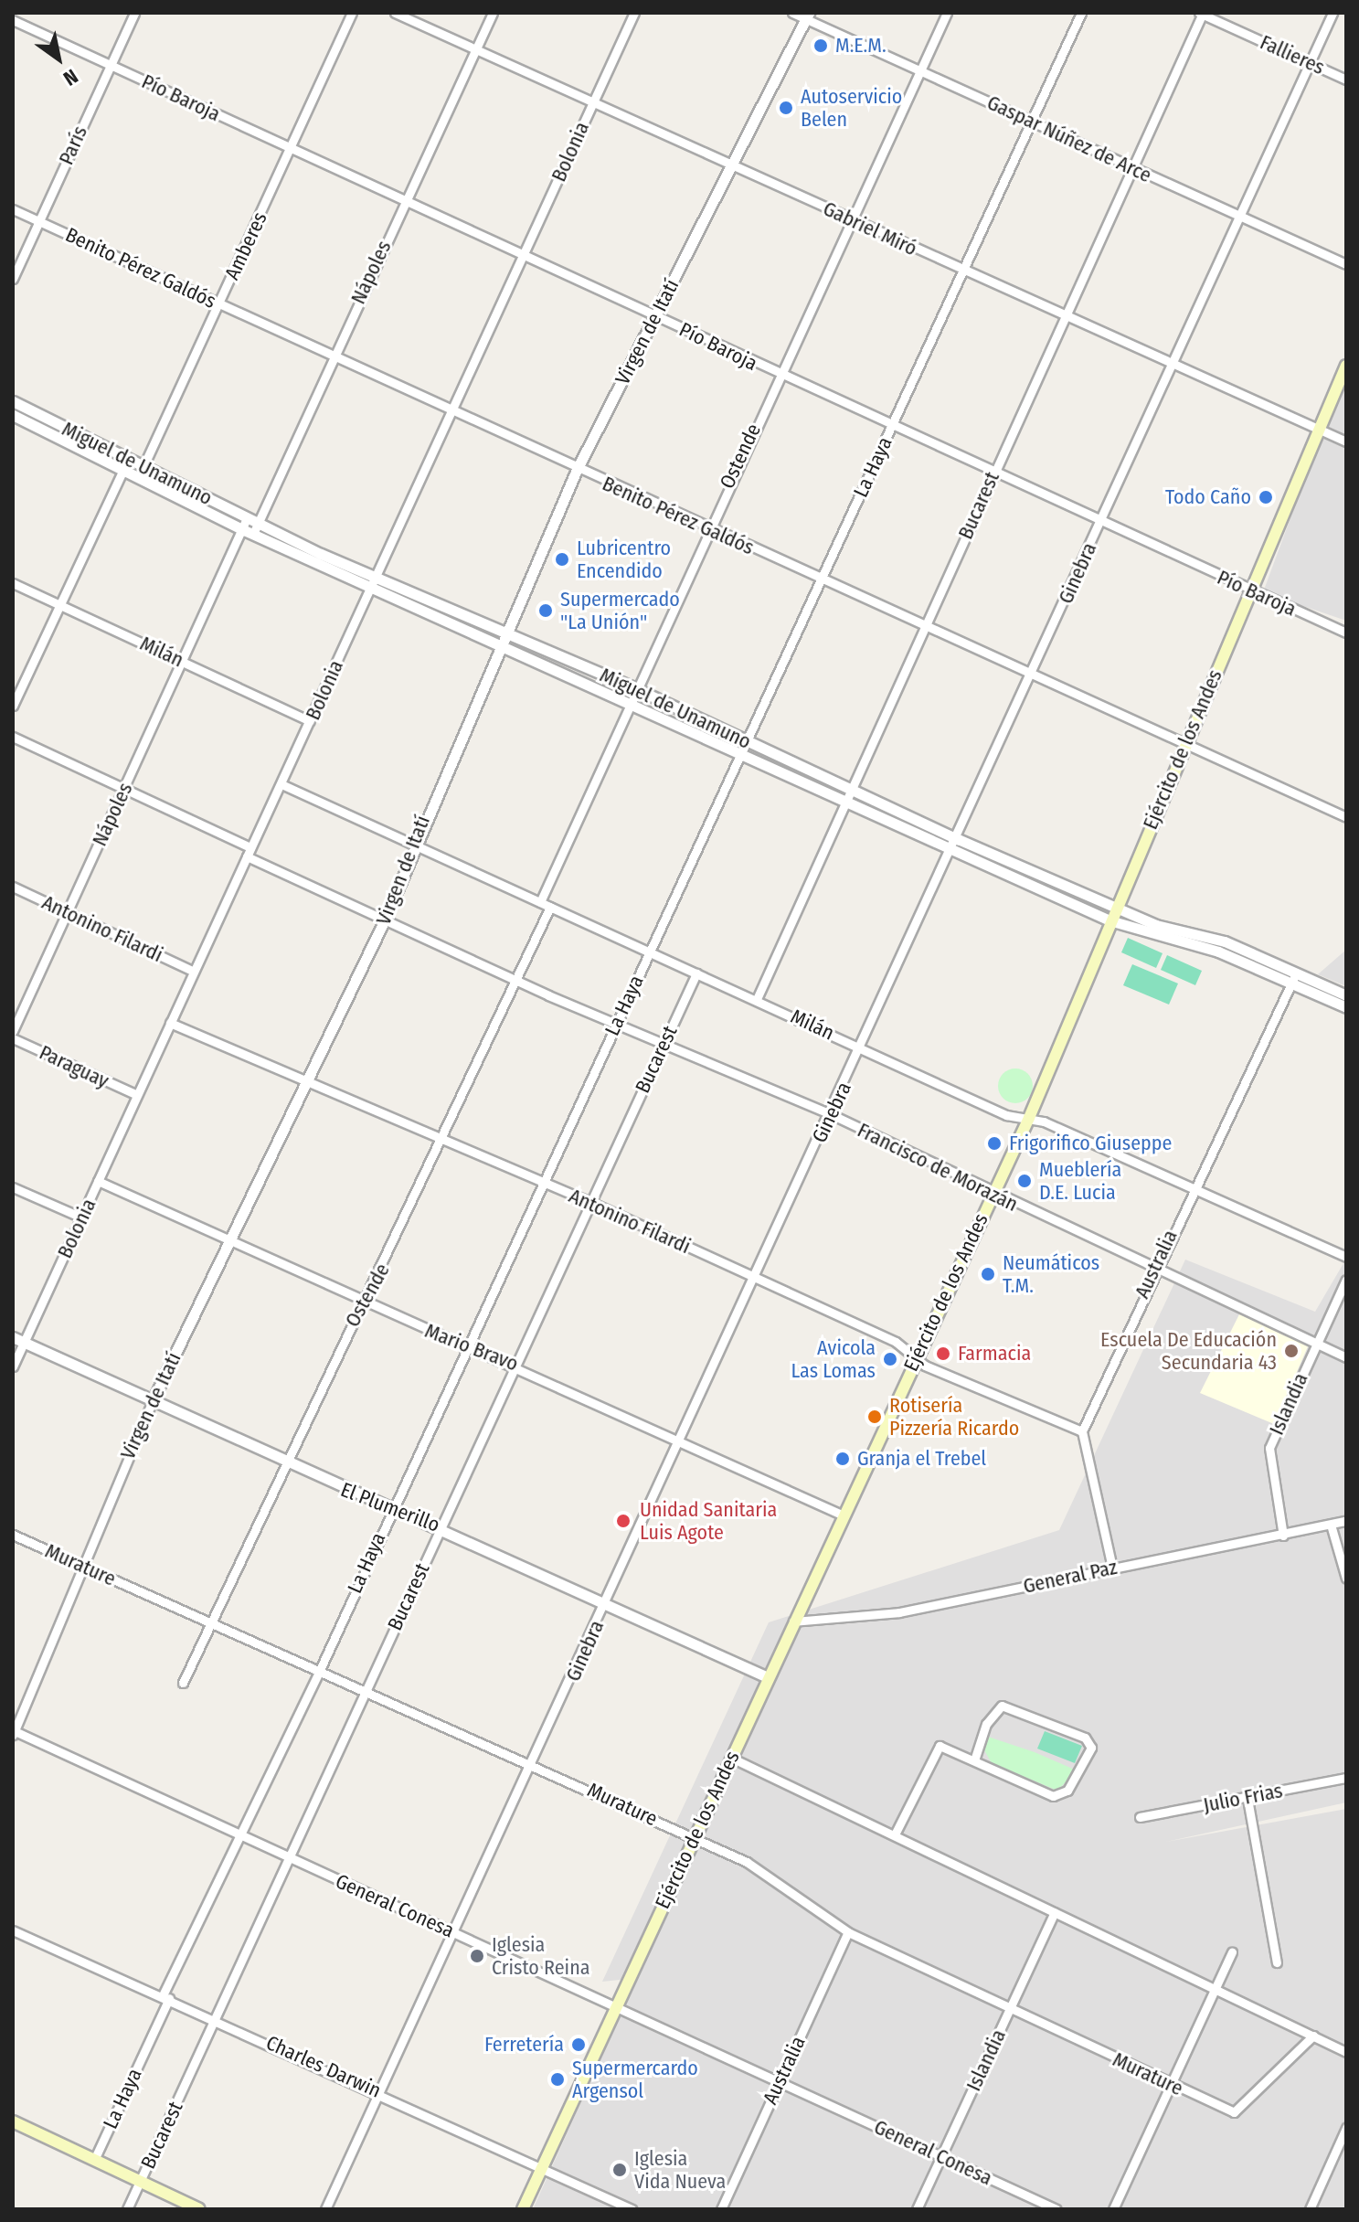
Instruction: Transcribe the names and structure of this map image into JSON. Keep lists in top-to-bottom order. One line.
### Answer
{"streets":{"main road":["Ejército de los Andes"],"street":["Fallieres","Pío Baroja","Gaspar Núñez de Arce","París","Bolonia","Gabriel Miró","Amberes","Benito Pérez Galdós","Nápoles","Virgen de Itatí","Ostende","Miguel de Unamuno","La Haya","Bucarest","Ginebra","Milán","Antonino Filardi","Paraguay","Francisco de Morazán","Australia","Mario Bravo","Islandia","El Plumerillo","Murature","General Paz","Julio Frias","General Conesa","Charles Darwin"]},"crossings":[["Fallieres","Bucarest"],["Fallieres","Ginebra"],["Pío Baroja","París"],["Pío Baroja","Bolonia"],["Pío Baroja","Amberes"],["Pío Baroja","Nápoles"],["Pío Baroja","Virgen de Itatí"],["Pío Baroja","Ostende"],["Pío Baroja","La Haya"],["Pío Baroja","Bucarest"],["Pío Baroja","Ginebra"],["Pío Baroja","Ejército de los Andes"],["Gaspar Núñez de Arce","Virgen de Itatí"],["Gaspar Núñez de Arce","Ostende"],["Gaspar Núñez de Arce","La Haya"],["Gaspar Núñez de Arce","Bucarest"],["Gaspar Núñez de Arce","Ginebra"],["París","Benito Pérez Galdós"],["Bolonia","Gabriel Miró"],["Bolonia","Benito Pérez Galdós"],["Bolonia","Miguel de Unamuno"],["Bolonia","Milán"],["Bolonia","Antonino Filardi"],["Bolonia","Paraguay"],["Bolonia","Francisco de Morazán"],["Bolonia","Mario Bravo"],["Bolonia","El Plumerillo"],["Gabriel Miró","Nápoles"],["Gabriel Miró","Virgen de Itatí"],["Gabriel Miró","Ostende"],["Gabriel Miró","La Haya"],["Gabriel Miró","Bucarest"],["Gabriel Miró","Ginebra"],["Gabriel Miró","Ejército de los Andes"],["Amberes","Benito Pérez Galdós"],["Amberes","Miguel de Unamuno"],["Benito Pérez Galdós","Nápoles"],["Benito Pérez Galdós","Virgen de Itatí"],["Benito Pérez Galdós","Ostende"],["Benito Pérez Galdós","La Haya"],["Benito Pérez Galdós","Bucarest"],["Benito Pérez Galdós","Ginebra"],["Benito Pérez Galdós","Ejército de los Andes"],["Nápoles","Miguel de Unamuno"],["Nápoles","Milán"],["Nápoles","Antonino Filardi"],["Nápoles","Francisco de Morazán"],["Virgen de Itatí","Miguel de Unamuno"],["Virgen de Itatí","Milán"],["Virgen de Itatí","Antonino Filardi"],["Virgen de Itatí","Francisco de Morazán"],["Virgen de Itatí","Mario Bravo"],["Virgen de Itatí","El Plumerillo"],["Virgen de Itatí","Murature"],["Virgen de Itatí","General Conesa"],["Ostende","Miguel de Unamuno"],["Ostende","Milán"],["Ostende","Antonino Filardi"],["Ostende","Francisco de Morazán"],["Ostende","Mario Bravo"],["Ostende","El Plumerillo"],["Ostende","Murature"],["Miguel de Unamuno","La Haya"],["Miguel de Unamuno","Bucarest"],["Miguel de Unamuno","Ginebra"],["Miguel de Unamuno","Ejército de los Andes"],["Miguel de Unamuno","Australia"],["La Haya","Milán"],["La Haya","Antonino Filardi"],["La Haya","Francisco de Morazán"],["La Haya","Mario Bravo"],["La Haya","El Plumerillo"],["La Haya","Murature"],["La Haya","General Conesa"],["La Haya","Charles Darwin"],["Bucarest","Milán"],["Bucarest","Antonino Filardi"],["Bucarest","Francisco de Morazán"],["Bucarest","Mario Bravo"],["Bucarest","El Plumerillo"],["Bucarest","Murature"],["Bucarest","General Conesa"],["Bucarest","Charles Darwin"],["Ginebra","Milán"],["Ginebra","Antonino Filardi"],["Ginebra","Francisco de Morazán"],["Ginebra","Mario Bravo"],["Ginebra","El Plumerillo"],["Ginebra","Murature"],["Ginebra","General Conesa"],["Ginebra","Charles Darwin"],["Milán","Ejército de los Andes"],["Milán","Australia"],["Ejército de los Andes","Antonino Filardi"],["Ejército de los Andes","Francisco de Morazán"],["Ejército de los Andes","Mario Bravo"],["Ejército de los Andes","El Plumerillo"],["Ejército de los Andes","Murature"],["Ejército de los Andes","General Paz"],["Ejército de los Andes","General Conesa"],["Ejército de los Andes","Charles Darwin"],["Antonino Filardi","Australia"],["Francisco de Morazán","Australia"],["Francisco de Morazán","Islandia"],["Australia","Murature"],["Australia","General Conesa"],["Islandia","Murature"],["Islandia","General Paz"],["Islandia","General Conesa"]],"places":["M.E.M.","Autoservicio Belen","Todo Caño","Lubricentro Encendido","Supermercado \"La Unión\"","Frigorifico Giuseppe","Mueblería D.E. Lucia","Neumáticos T.M.","Escuela De Educación Secundaria 43","Farmacia","Avicola Las Lomas","Rotisería Pizzería Ricardo","Granja el Trebel","Unidad Sanitaria Luis Agote","Iglesia Cristo Reina","Ferretería","Supermercardo Argensol","Iglesia Vida Nueva"],"north":"bottom right"}
